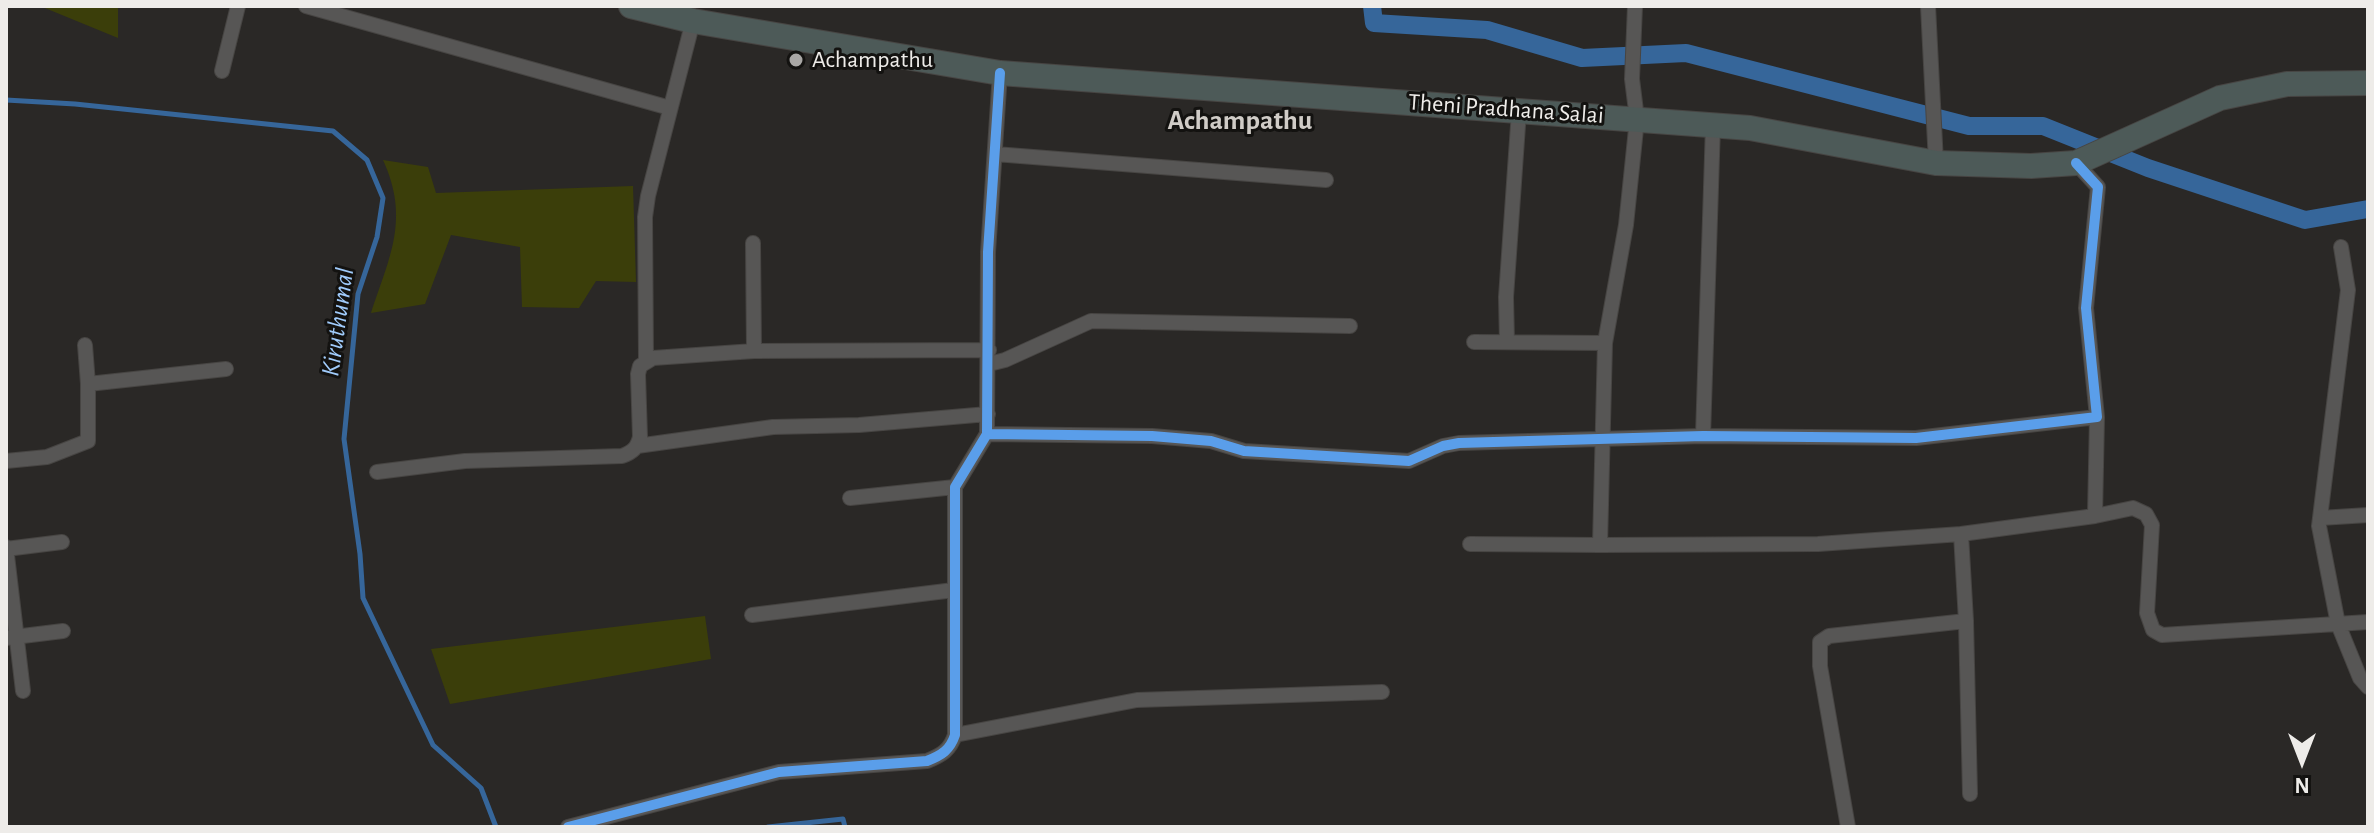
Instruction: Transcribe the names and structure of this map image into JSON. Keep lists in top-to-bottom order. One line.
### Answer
{"streets":{"main road":["Theni Pradhana Salai"]},"districts":["Achampathu"],"water":["Kiruthumal"],"places":["Achampathu"],"north":"bottom"}
